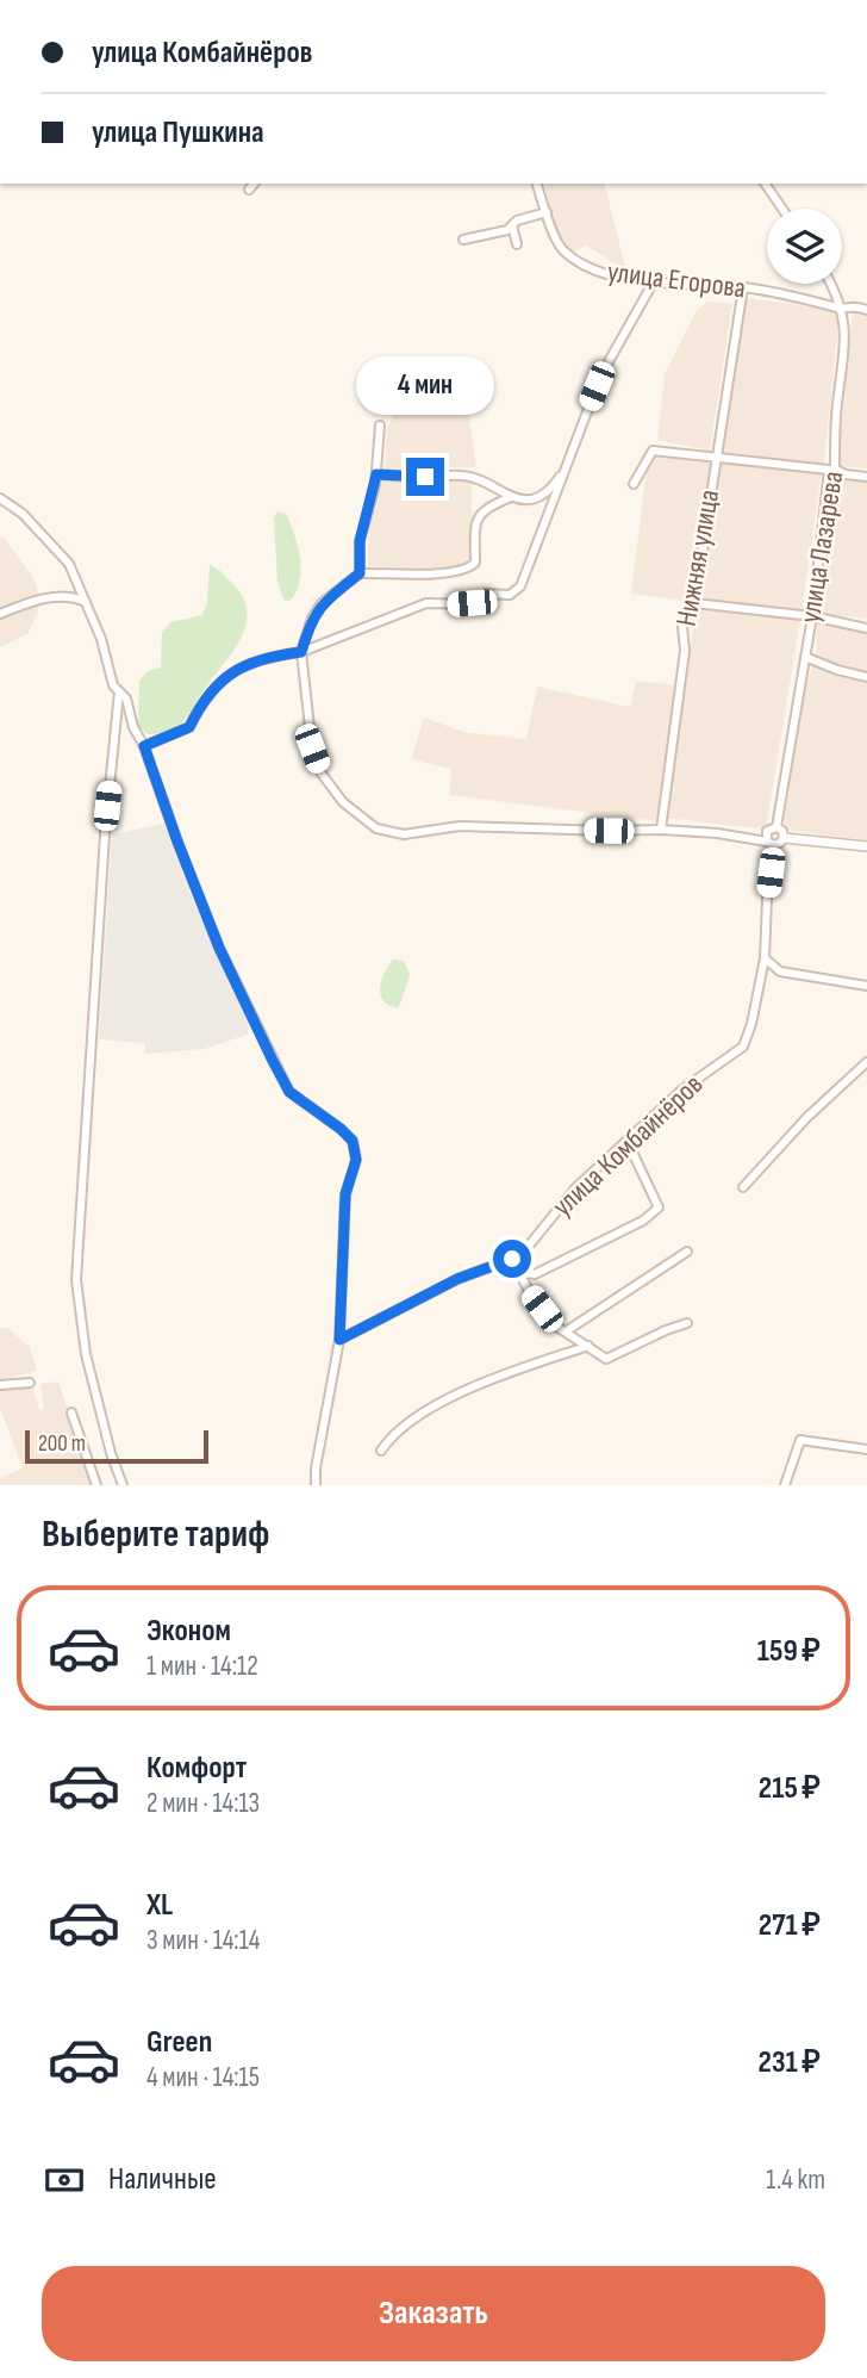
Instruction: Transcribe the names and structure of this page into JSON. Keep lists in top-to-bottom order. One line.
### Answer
{"streets":{"street":["улица Егорова","улица Лазарева","Нижняя улица","улица Комбайнёров"]},"crossings":[["улица Егорова","улица Лазарева"],["улица Егорова","Нижняя улица"]],"scale_bar":"200 m","page":{"banner":["улица Комбайнёров","улица Пушкина"],"bubble":"4 мин","scale":"200 m","heading":"Выберите тариф","list":[{"name":"Эконом","note":"1 мин · 14:12","value":"159 ₽"},{"name":"Комфорт","note":"2 мин · 14:13","value":"215 ₽"},{"name":"XL","note":"3 мин · 14:14","value":"271 ₽"},{"name":"Green","note":"4 мин · 14:15","value":"231 ₽"}],"pay":["Наличные","1.4 km"],"buttons":"Заказать"}}
